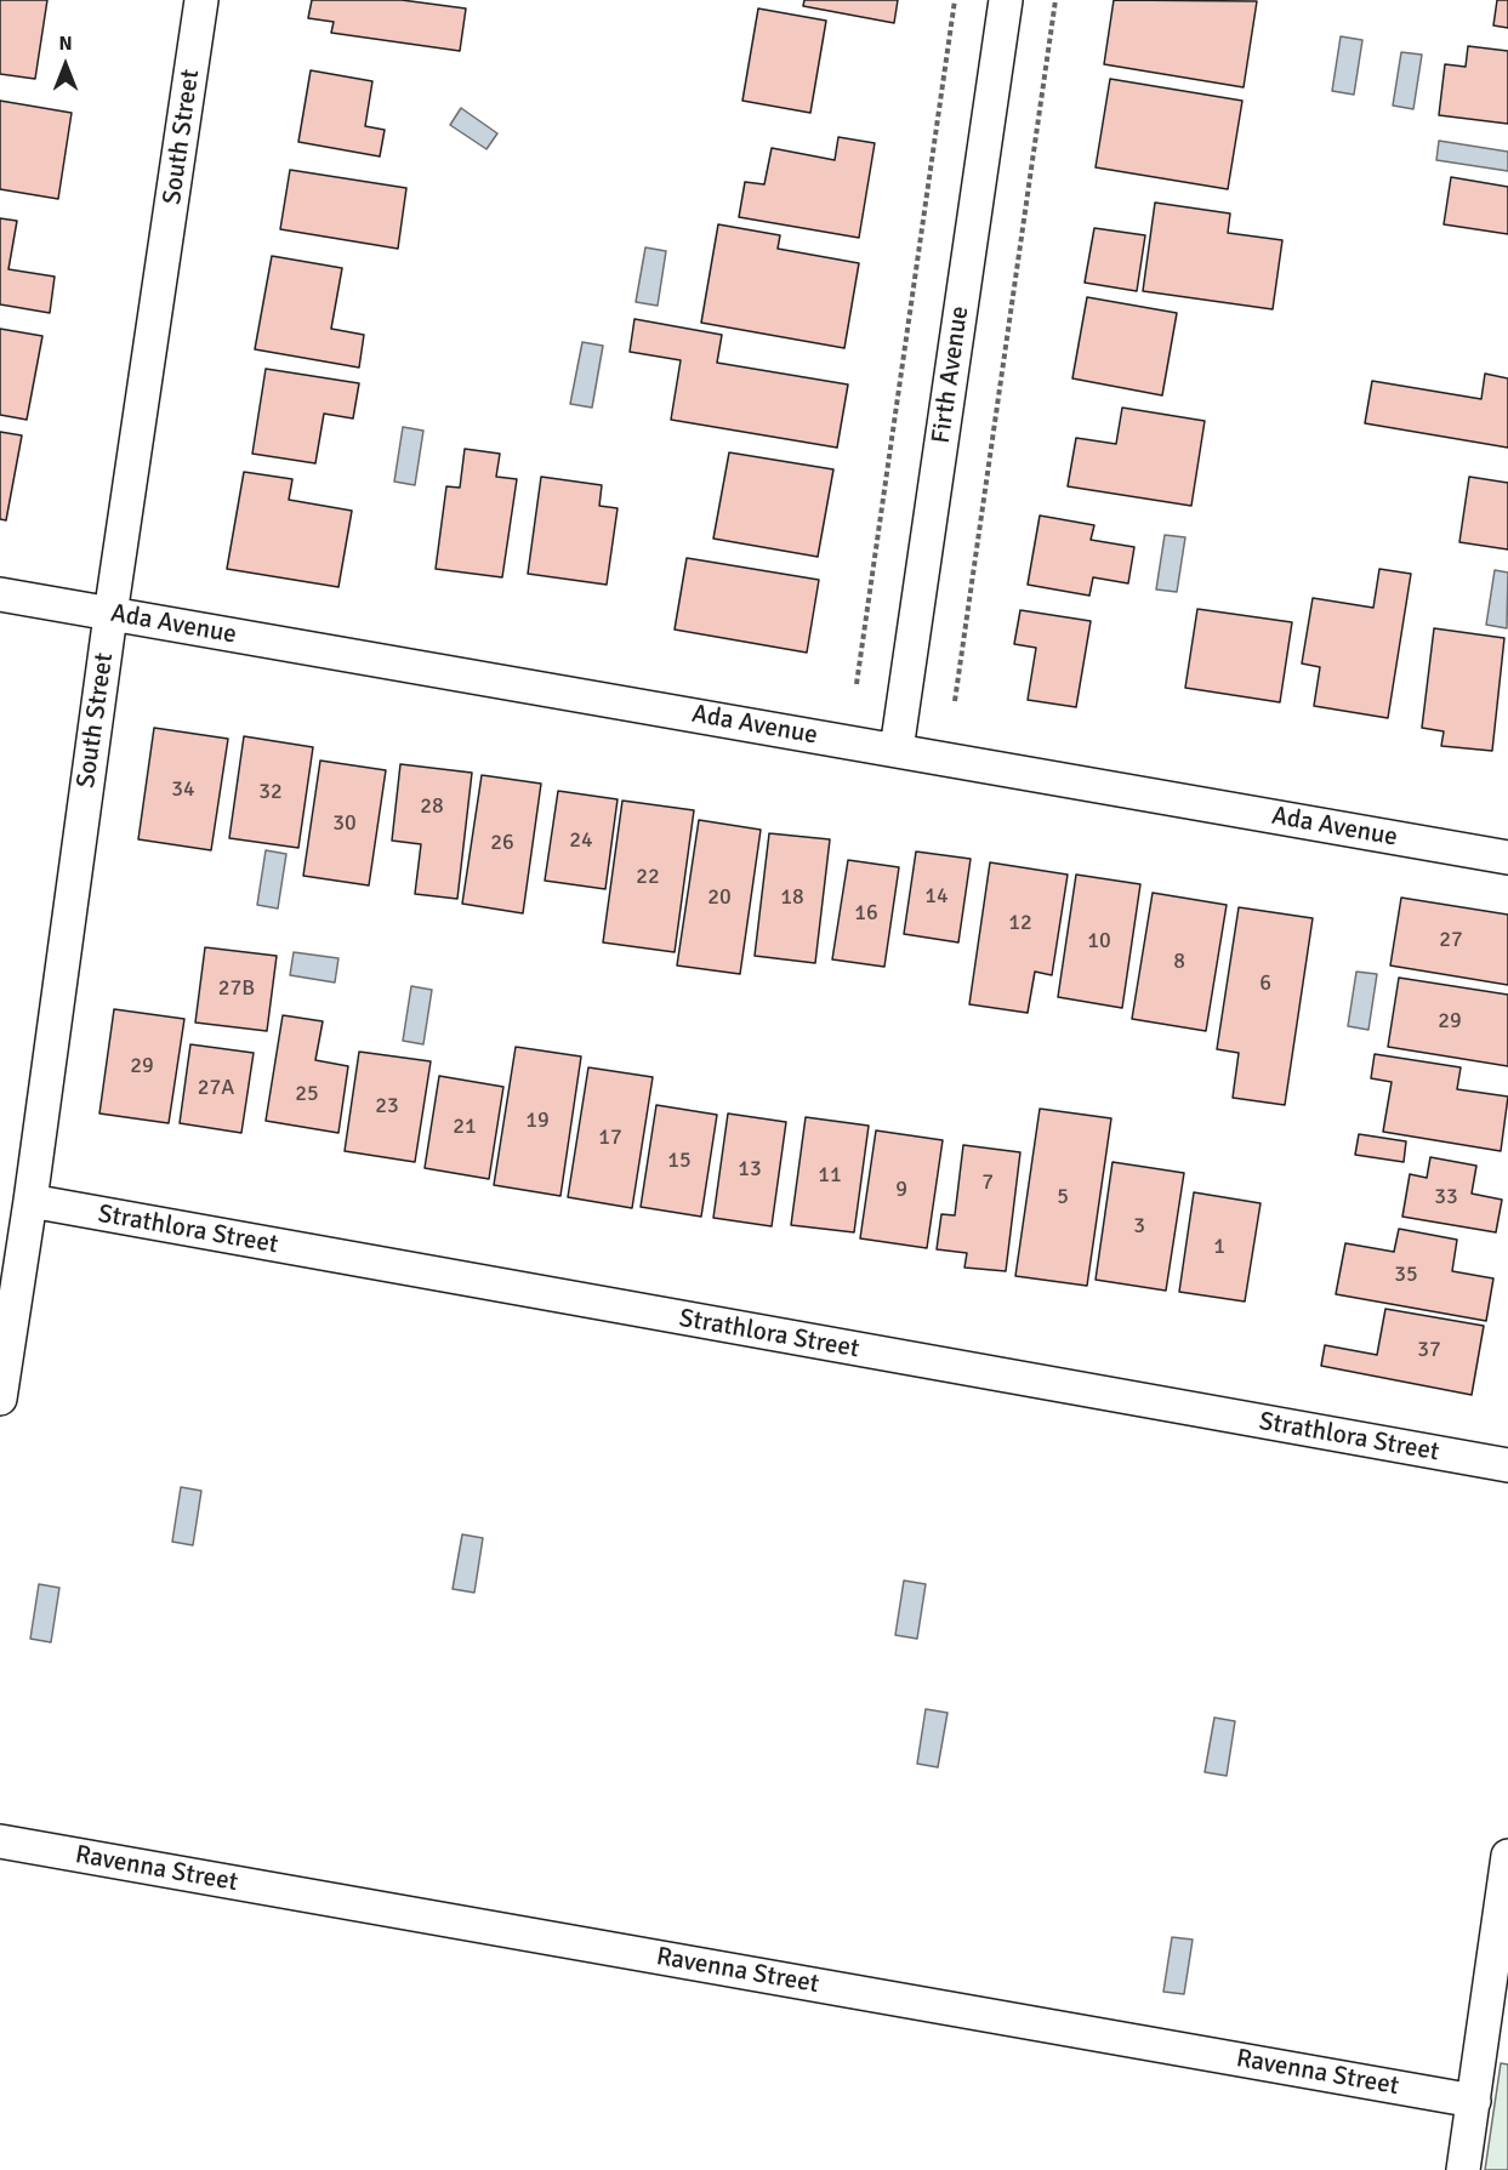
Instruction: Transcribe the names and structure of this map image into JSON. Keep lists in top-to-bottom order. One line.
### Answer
{"streets":{"street":["South Street","Firth Avenue","Ada Avenue","Strathlora Street","Ravenna Street"]},"crossings":[["South Street","Ada Avenue"],["South Street","Strathlora Street"],["Firth Avenue","Ada Avenue"]],"house_numbers":["34","32","28","30","24","26","22","14","20","18","16","12","27","10","8","6","27B","29","29","27A","25","23","19","21","17","15","13","11","7","9","5","33","3","1","35","37"],"north":"top"}
